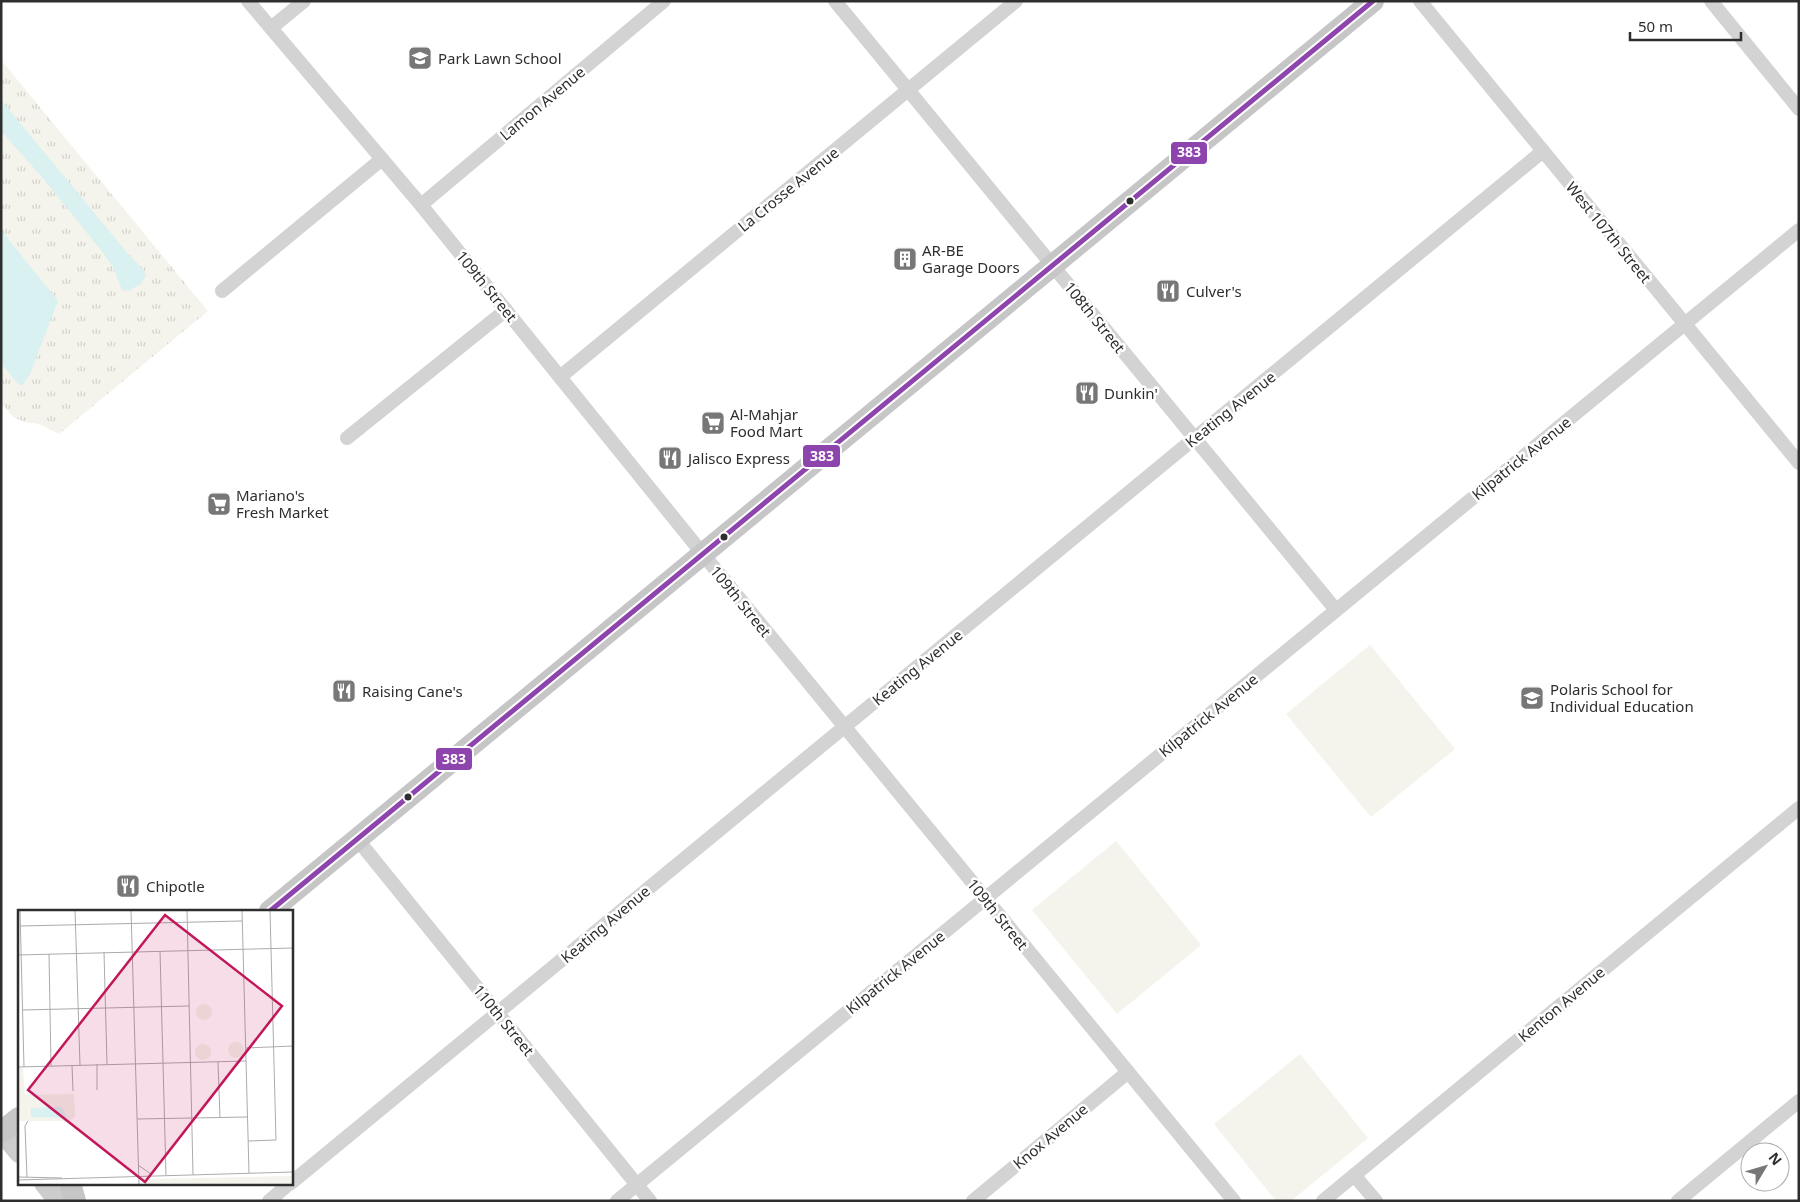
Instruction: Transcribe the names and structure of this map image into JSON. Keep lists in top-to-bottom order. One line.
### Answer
{"streets":{"street":["Lamon Avenue","La Crosse Avenue","West 107th Street","109th Street","108th Street","Keating Avenue","Kilpatrick Avenue","Kenton Avenue","110th Street","Knox Avenue"]},"crossings":[["Lamon Avenue","109th Street"],["La Crosse Avenue","109th Street"],["La Crosse Avenue","108th Street"],["West 107th Street","Keating Avenue"],["West 107th Street","Kilpatrick Avenue"],["109th Street","Keating Avenue"],["109th Street","Kilpatrick Avenue"],["109th Street","Knox Avenue"],["108th Street","Keating Avenue"],["108th Street","Kilpatrick Avenue"],["Keating Avenue","110th Street"],["Kilpatrick Avenue","110th Street"]],"places":{"school or university":["Park Lawn School","Polaris School for Individual Education"],"building":["AR-BE Garage Doors"],"restaurant":["Culver's","Dunkin'","Jalisco Express","Raising Cane's","Chipotle"],"supermarket":["Al-Mahjar Food Mart","Mariano's Fresh Market"]},"lines":["transit line 383"],"scale_bar":"50 m","north":"top right"}
